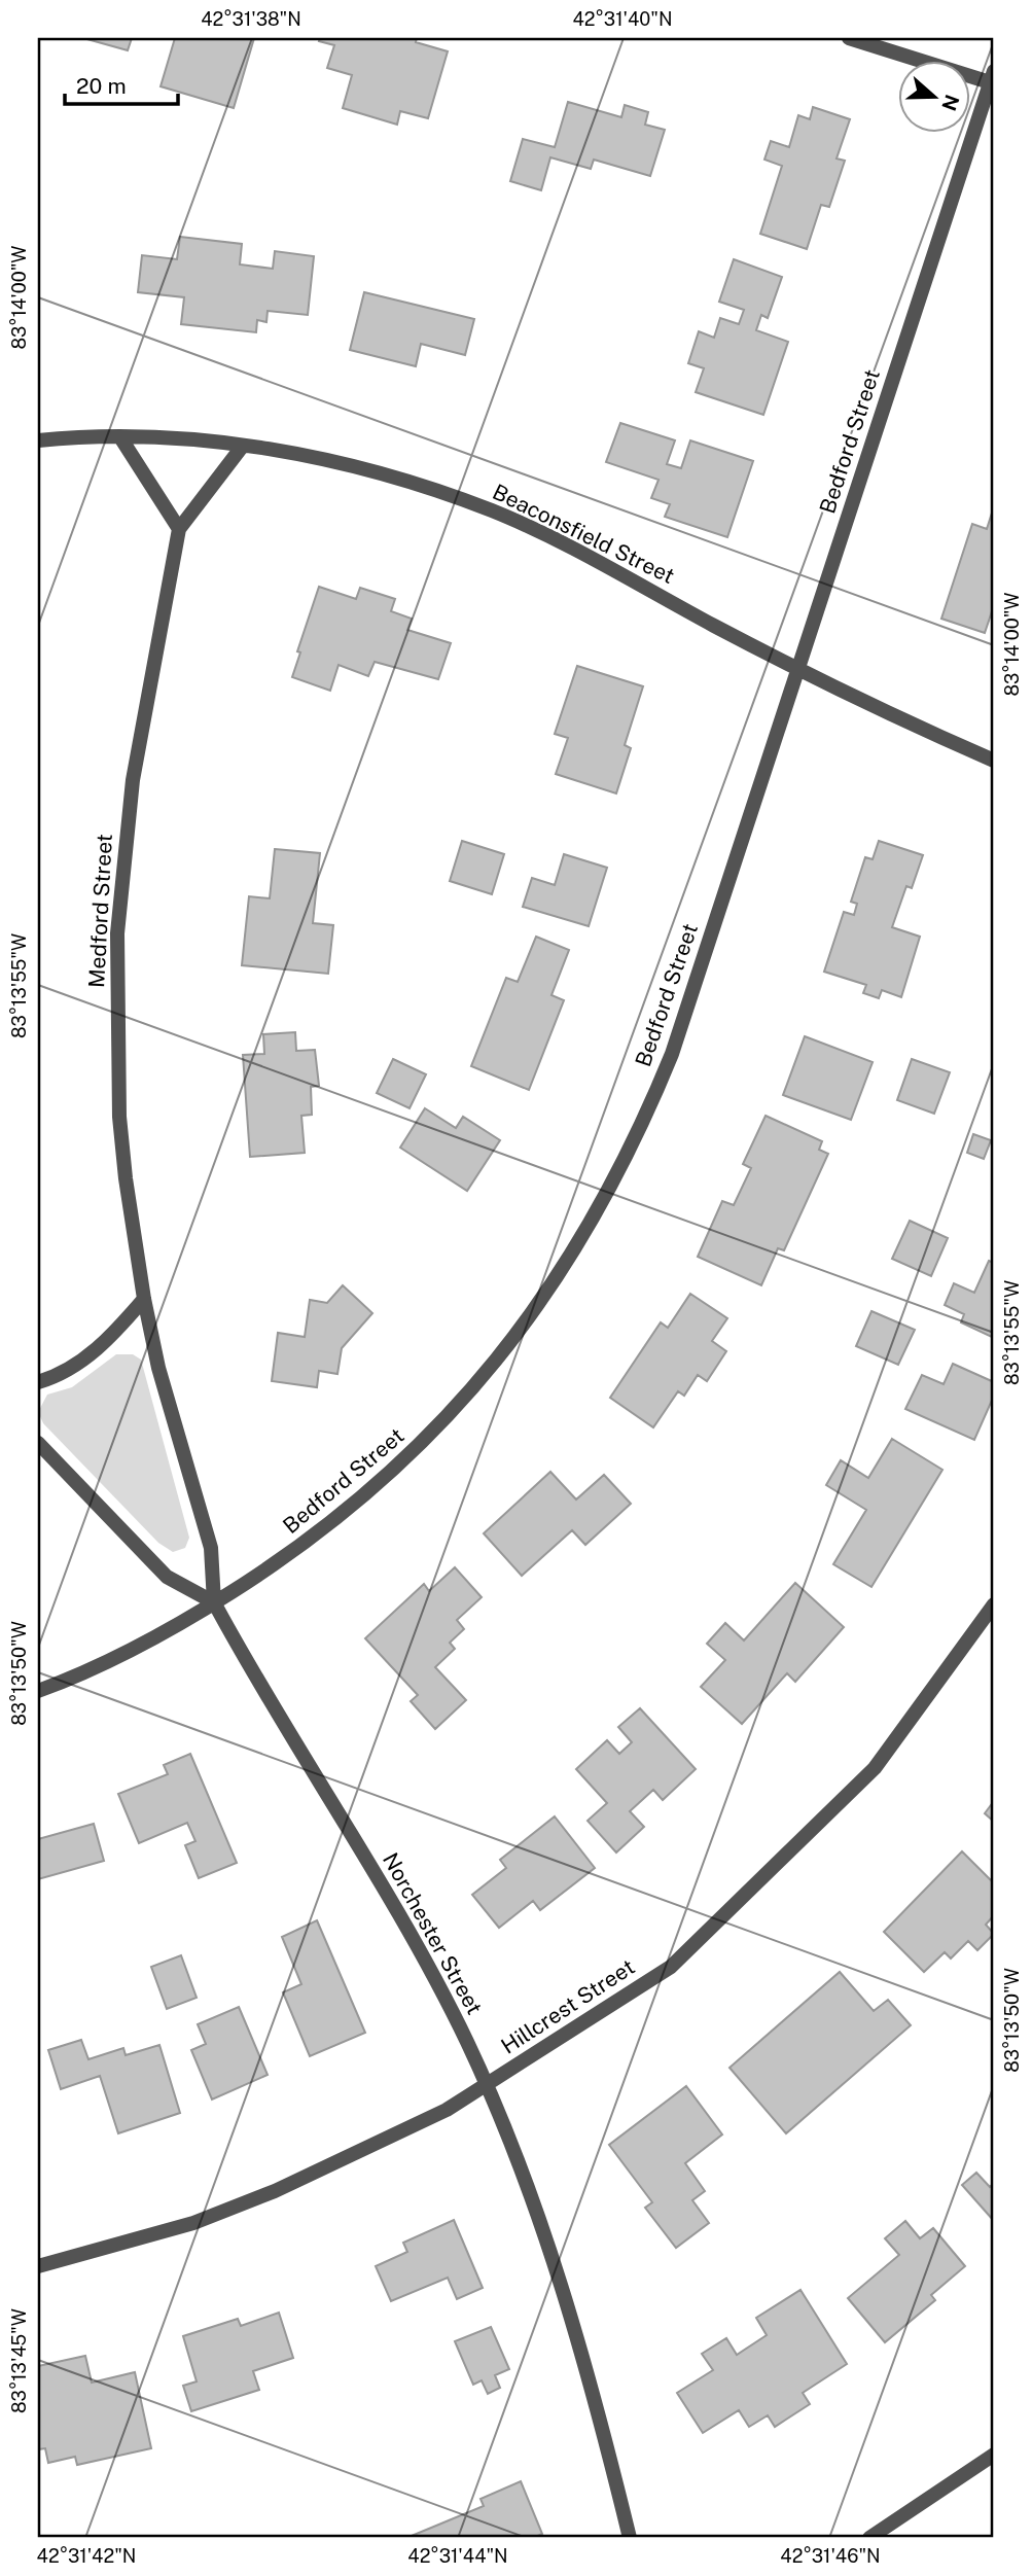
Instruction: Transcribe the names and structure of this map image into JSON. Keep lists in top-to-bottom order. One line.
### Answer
{"streets":{"street":["Bedford Street","Beaconsfield Street","Medford Street","Norchester Street","Hillcrest Street"]},"crossings":[["Bedford Street","Beaconsfield Street"],["Bedford Street","Medford Street"],["Bedford Street","Norchester Street"],["Beaconsfield Street","Medford Street"],["Medford Street","Norchester Street"],["Norchester Street","Hillcrest Street"]],"scale_bar":"20 m","north":"right","coordinates":["42°31'38\"N","42°31'40\"N","83°14'00\"W","83°13'55\"W","83°13'50\"W","83°13'45\"W","42°31'42\"N","42°31'44\"N","42°31'46\"N"]}
